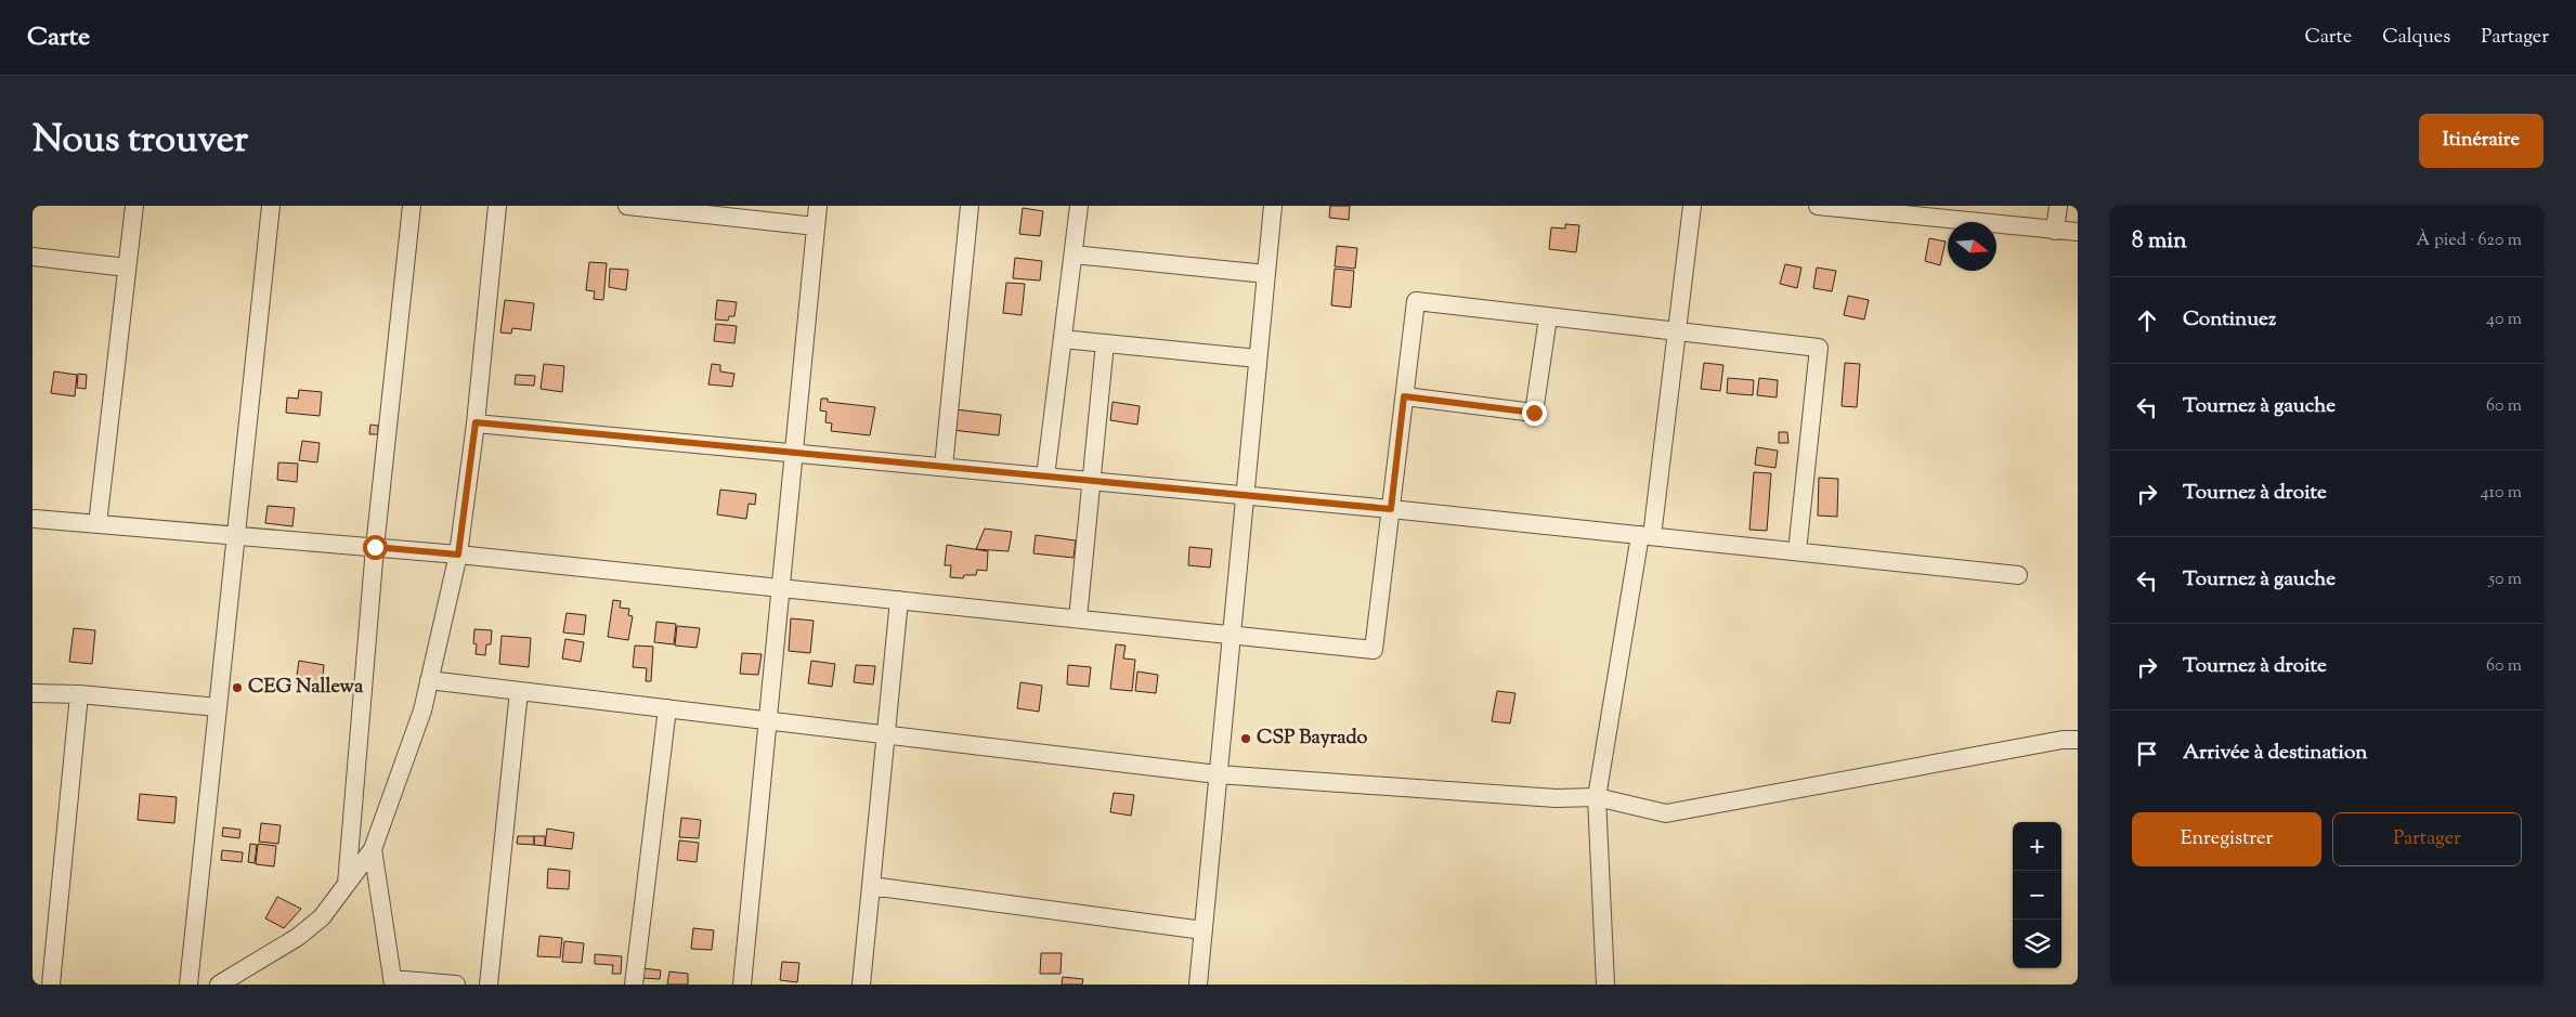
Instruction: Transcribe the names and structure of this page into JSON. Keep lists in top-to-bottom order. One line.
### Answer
{"places":["CEG Nallewa","CSP Bayrado"],"north":"right","page":{"header":"Carte","nav":["Carte","Calques","Partager"],"title":"Nous trouver","buttons":["Itinéraire",["Enregistrer","Partager"]],"heading":["8 min","À pied · 620 m"],"list":[["Continuez","40 m"],["Tournez à gauche","60 m"],["Tournez à droite","410 m"],["Tournez à gauche","50 m"],["Tournez à droite","60 m"],"Arrivée à destination"],"map_buttons":["+","−"]}}
